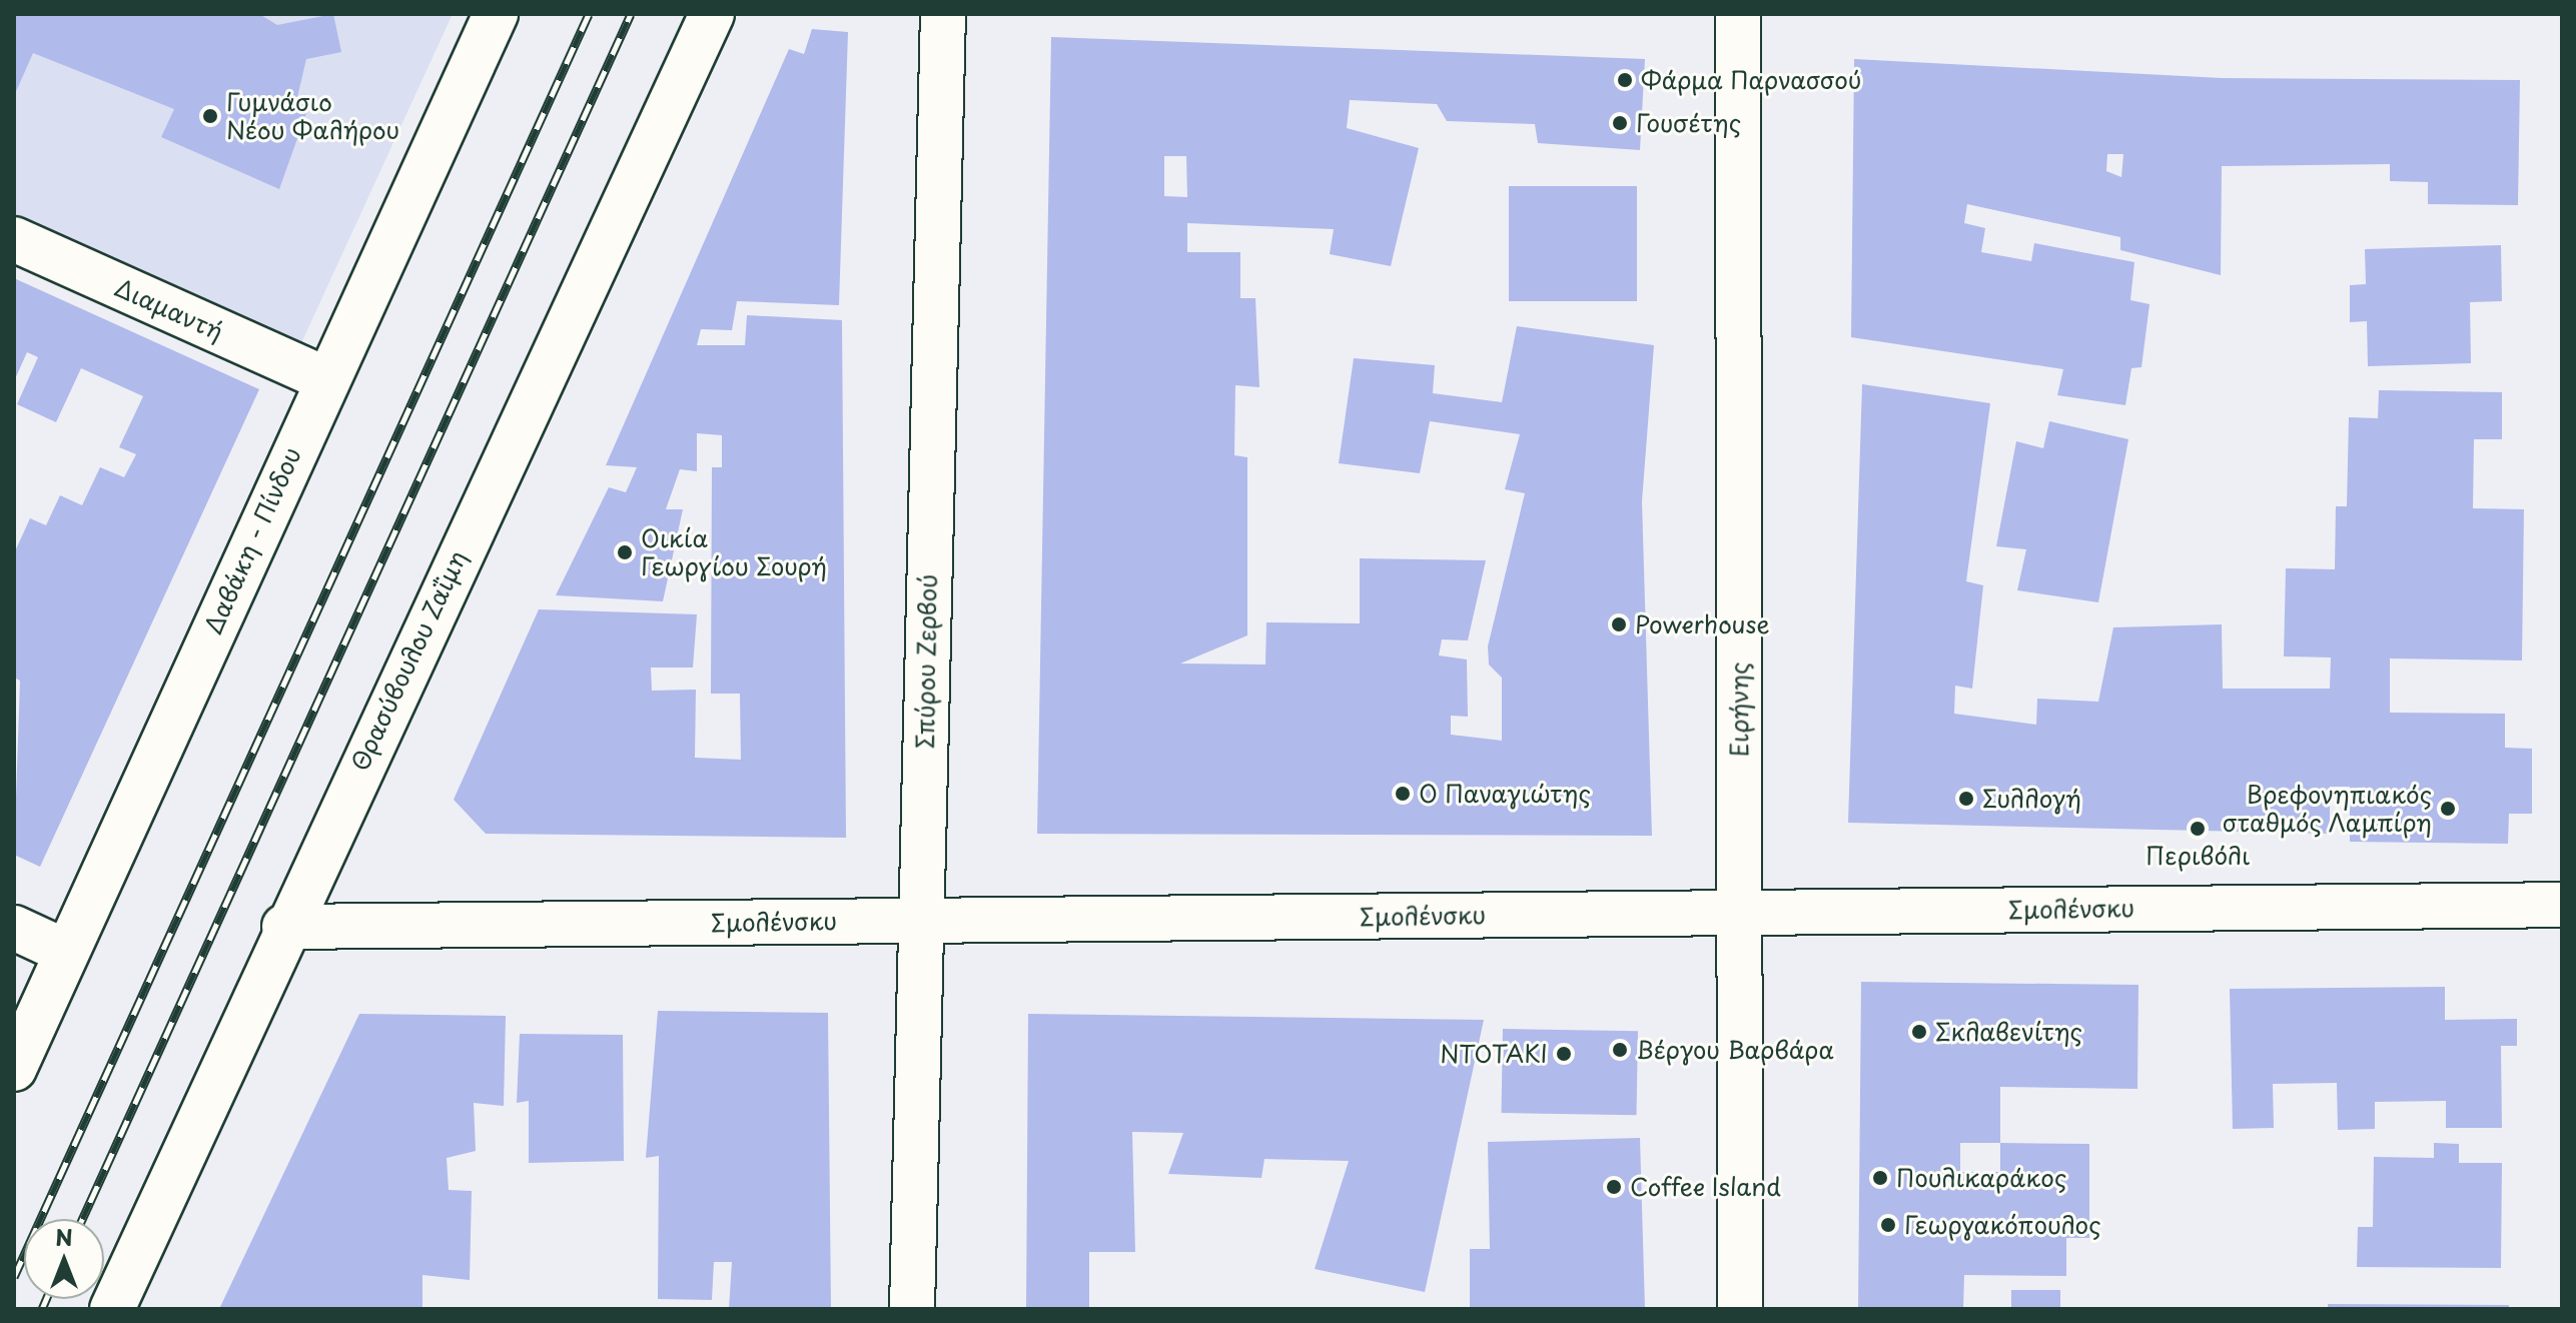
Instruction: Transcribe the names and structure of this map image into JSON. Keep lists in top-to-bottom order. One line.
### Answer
{"streets":{"street":["Διαμαντή","Δαβάκη - Πίνδου","Θρασύβουλου Ζαΐμη","Σπύρου Ζερβού","Ειρήνης","Σμολένσκυ"]},"crossings":[["Διαμαντή","Δαβάκη - Πίνδου"],["Θρασύβουλου Ζαΐμη","Σμολένσκυ"],["Σπύρου Ζερβού","Σμολένσκυ"],["Ειρήνης","Σμολένσκυ"]],"places":["Φάρμα Παρνασσού","Γυμνάσιο Νέου Φαλήρου","Γουσέτης","Οικία Γεωργίου Σουρή","Powerhouse","Ο Παναγιώτης","Συλλογή","Bρεφονηπιακός σταθμός Λαμπίρη","Περιβόλι","Σκλαβενίτης","Βέργου Βαρβάρα","NTOTAKI","Πουλικαράκος","Coffee Island","Γεωργακόπουλος"],"north":"top"}
